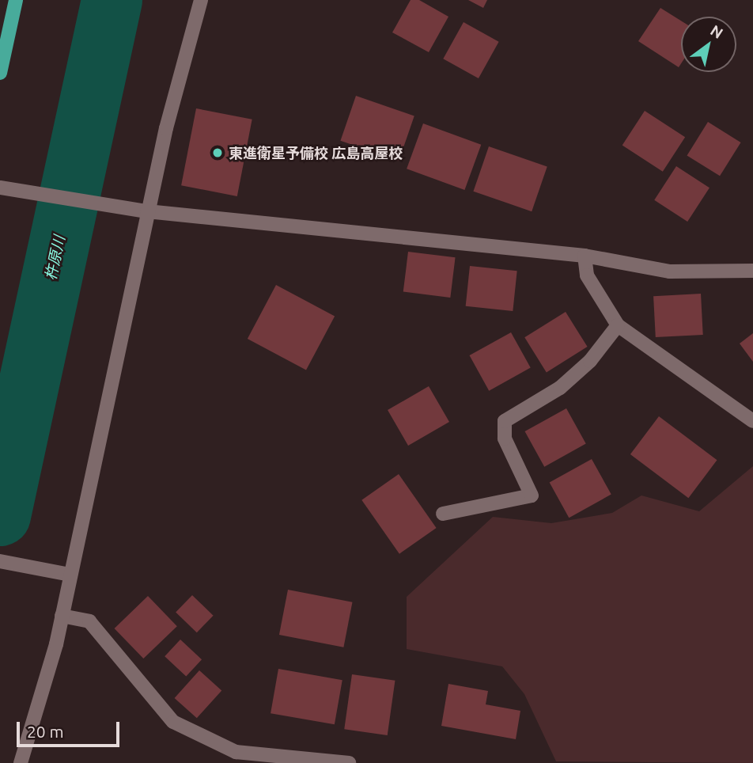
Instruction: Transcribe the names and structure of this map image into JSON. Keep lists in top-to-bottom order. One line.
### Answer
{"water":["杵原川"],"places":["東進衛星予備校 広島高屋校"],"scale_bar":"20 m","north":"top right"}
